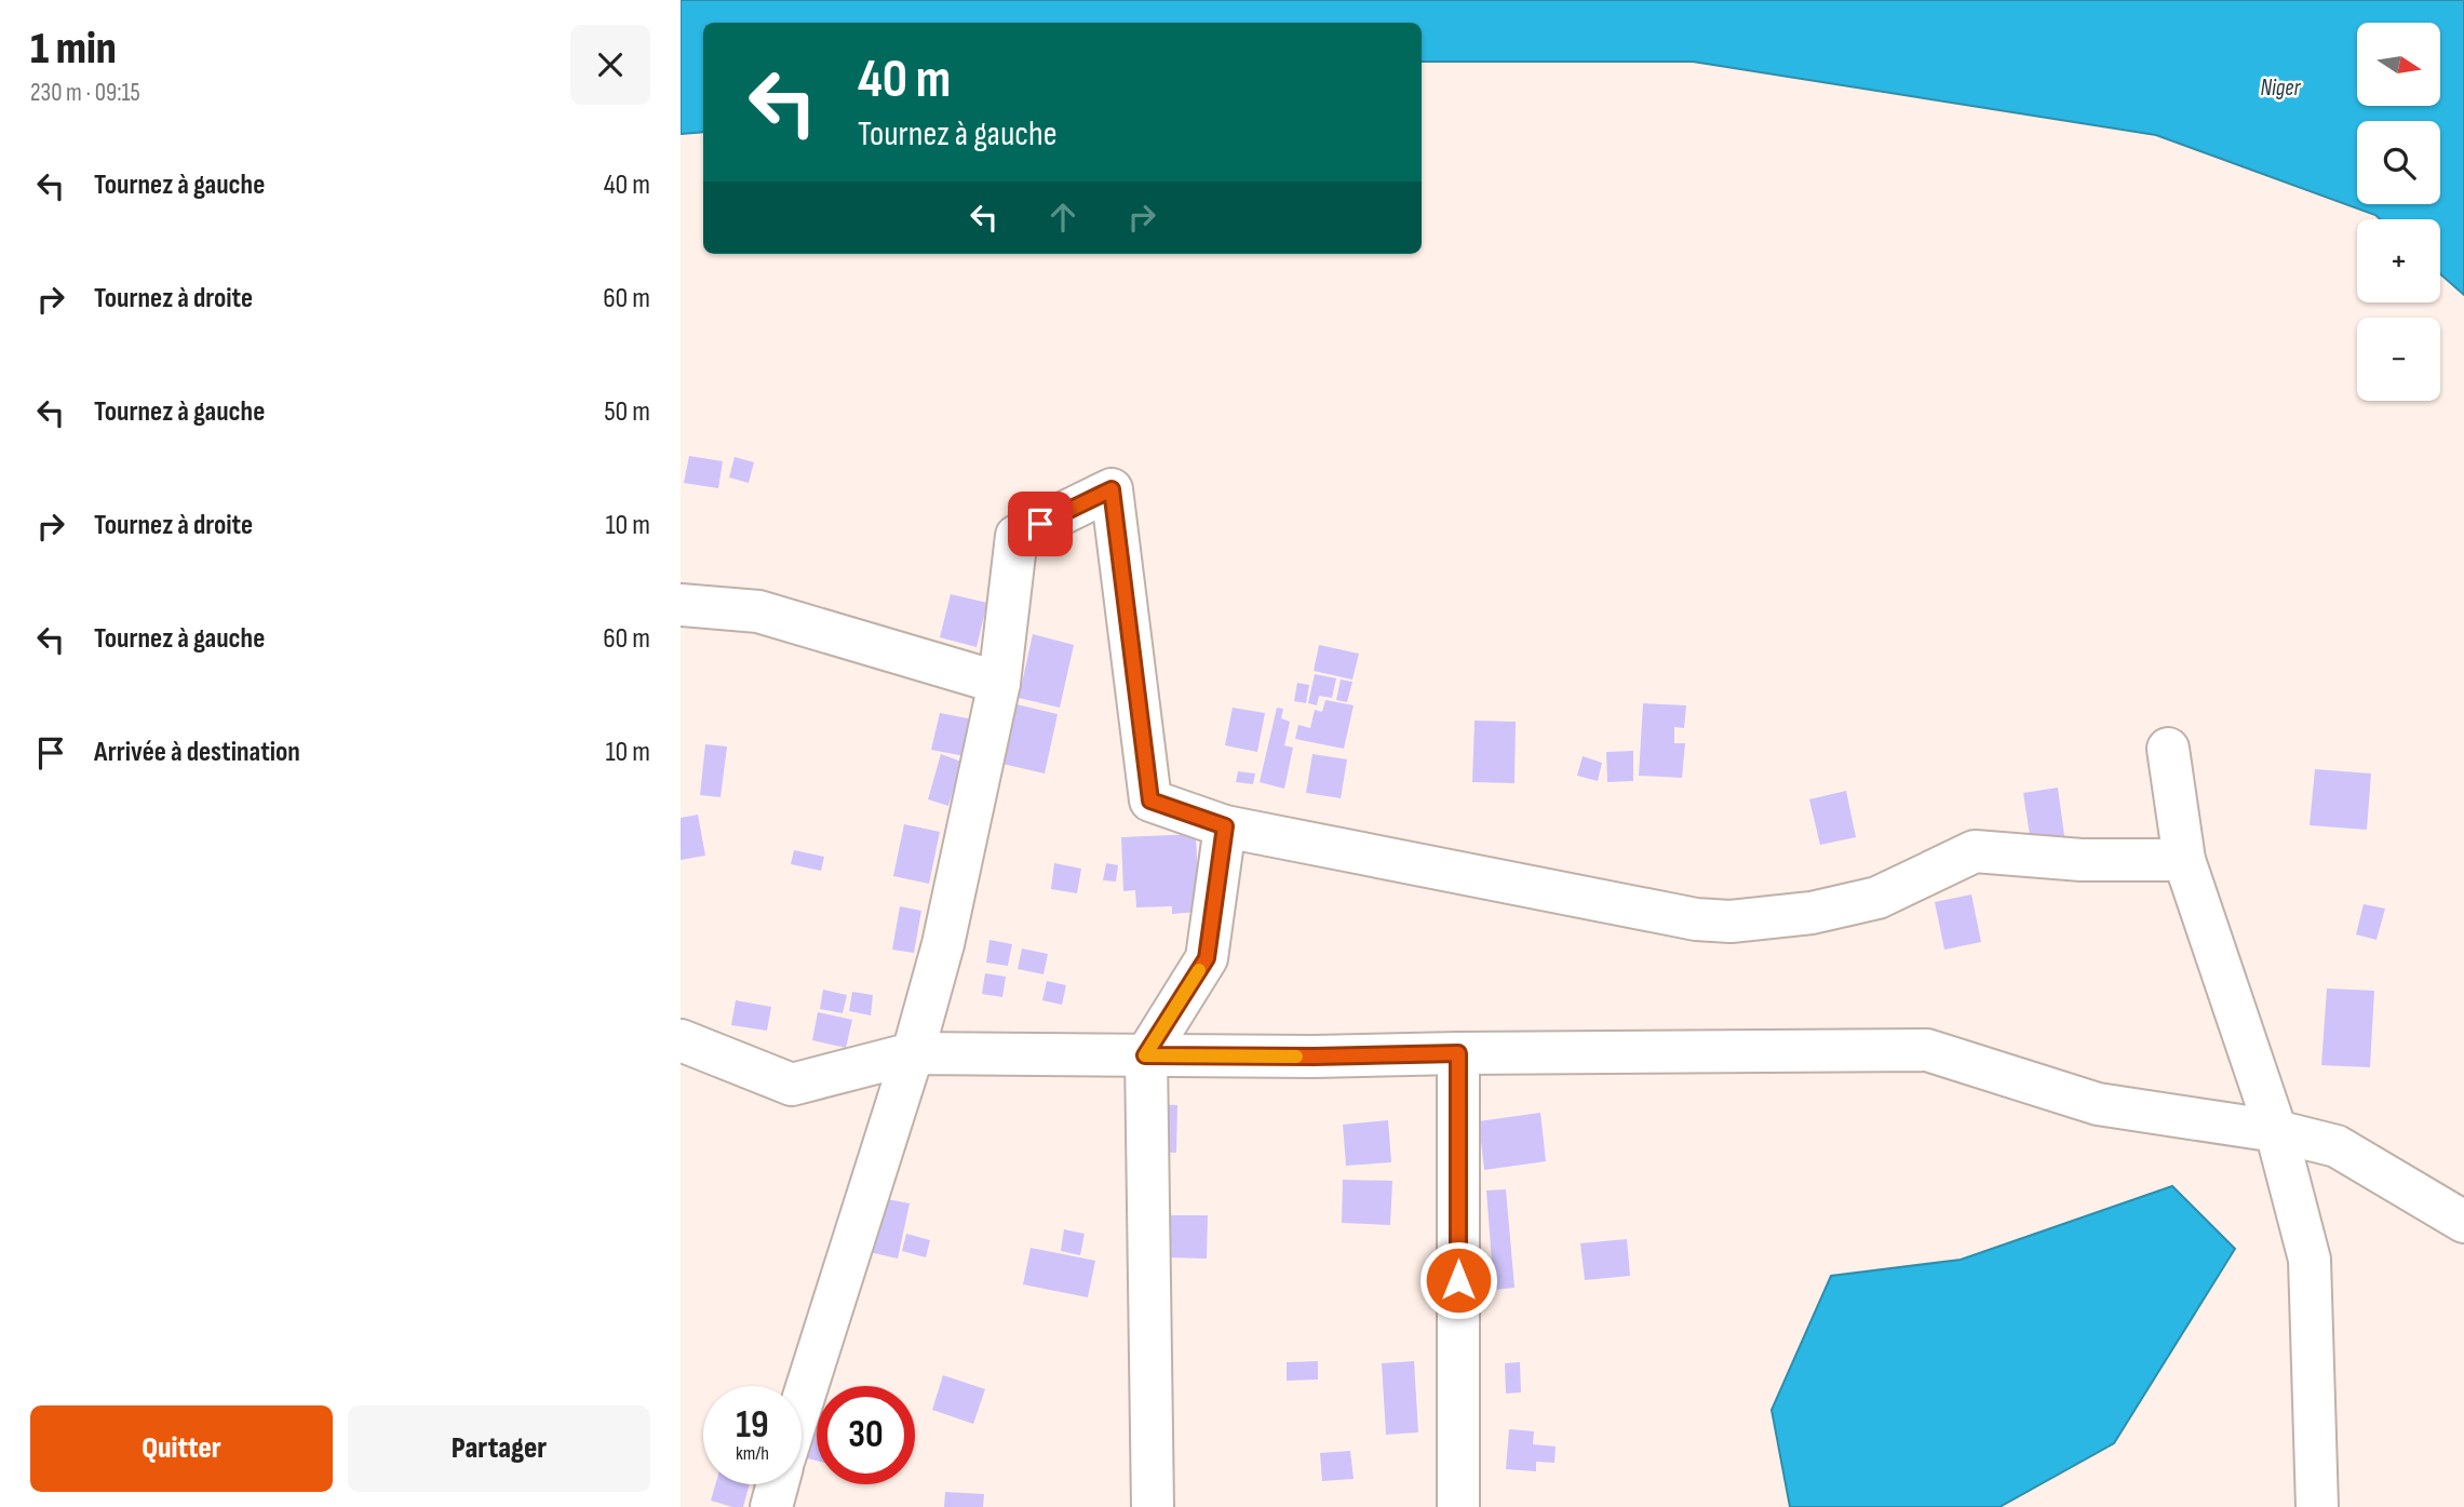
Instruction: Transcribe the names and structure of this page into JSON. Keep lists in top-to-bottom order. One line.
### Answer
{"water":["Niger"],"north":"right","page":{"heading":["1 min","230 m · 09:15"],"map_buttons":["+","−"],"turn":["40 m","Tournez à gauche"],"list":[{"name":"Tournez à gauche","value":"40 m"},{"name":"Tournez à droite","value":"60 m"},{"name":"Tournez à gauche","value":"50 m"},{"name":"Tournez à droite","value":"10 m"},{"name":"Tournez à gauche","value":"60 m"},{"name":"Arrivée à destination","value":"10 m"}],"speed":"19 km/h","limit":"30","buttons":["Quitter","Partager"]}}
